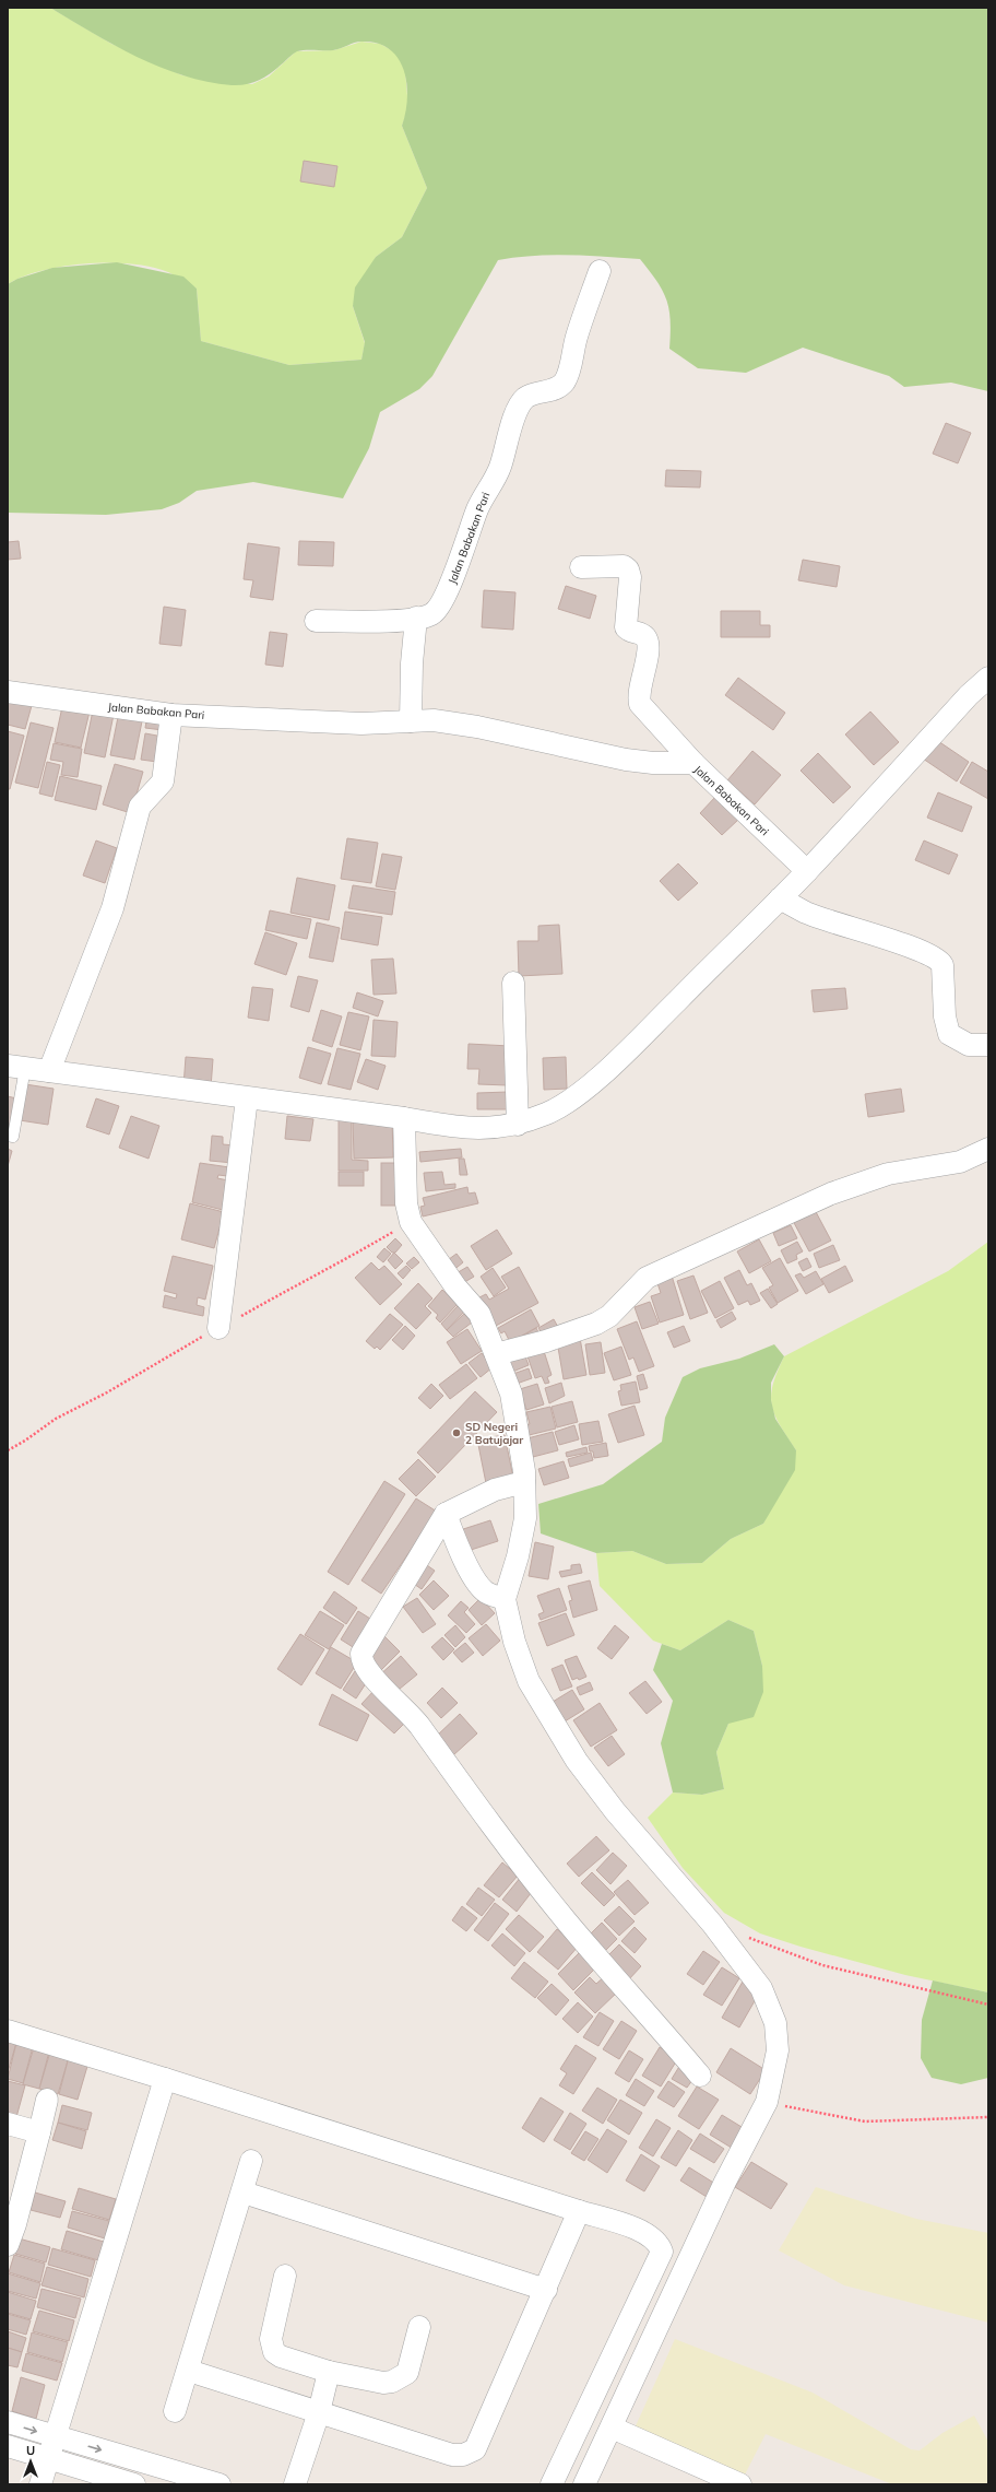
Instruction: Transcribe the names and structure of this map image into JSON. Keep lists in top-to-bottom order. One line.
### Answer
{"streets":{"street":["Jalan Babakan Pari"]},"places":["SD Negeri 2 Batujajar"],"north":"top"}
